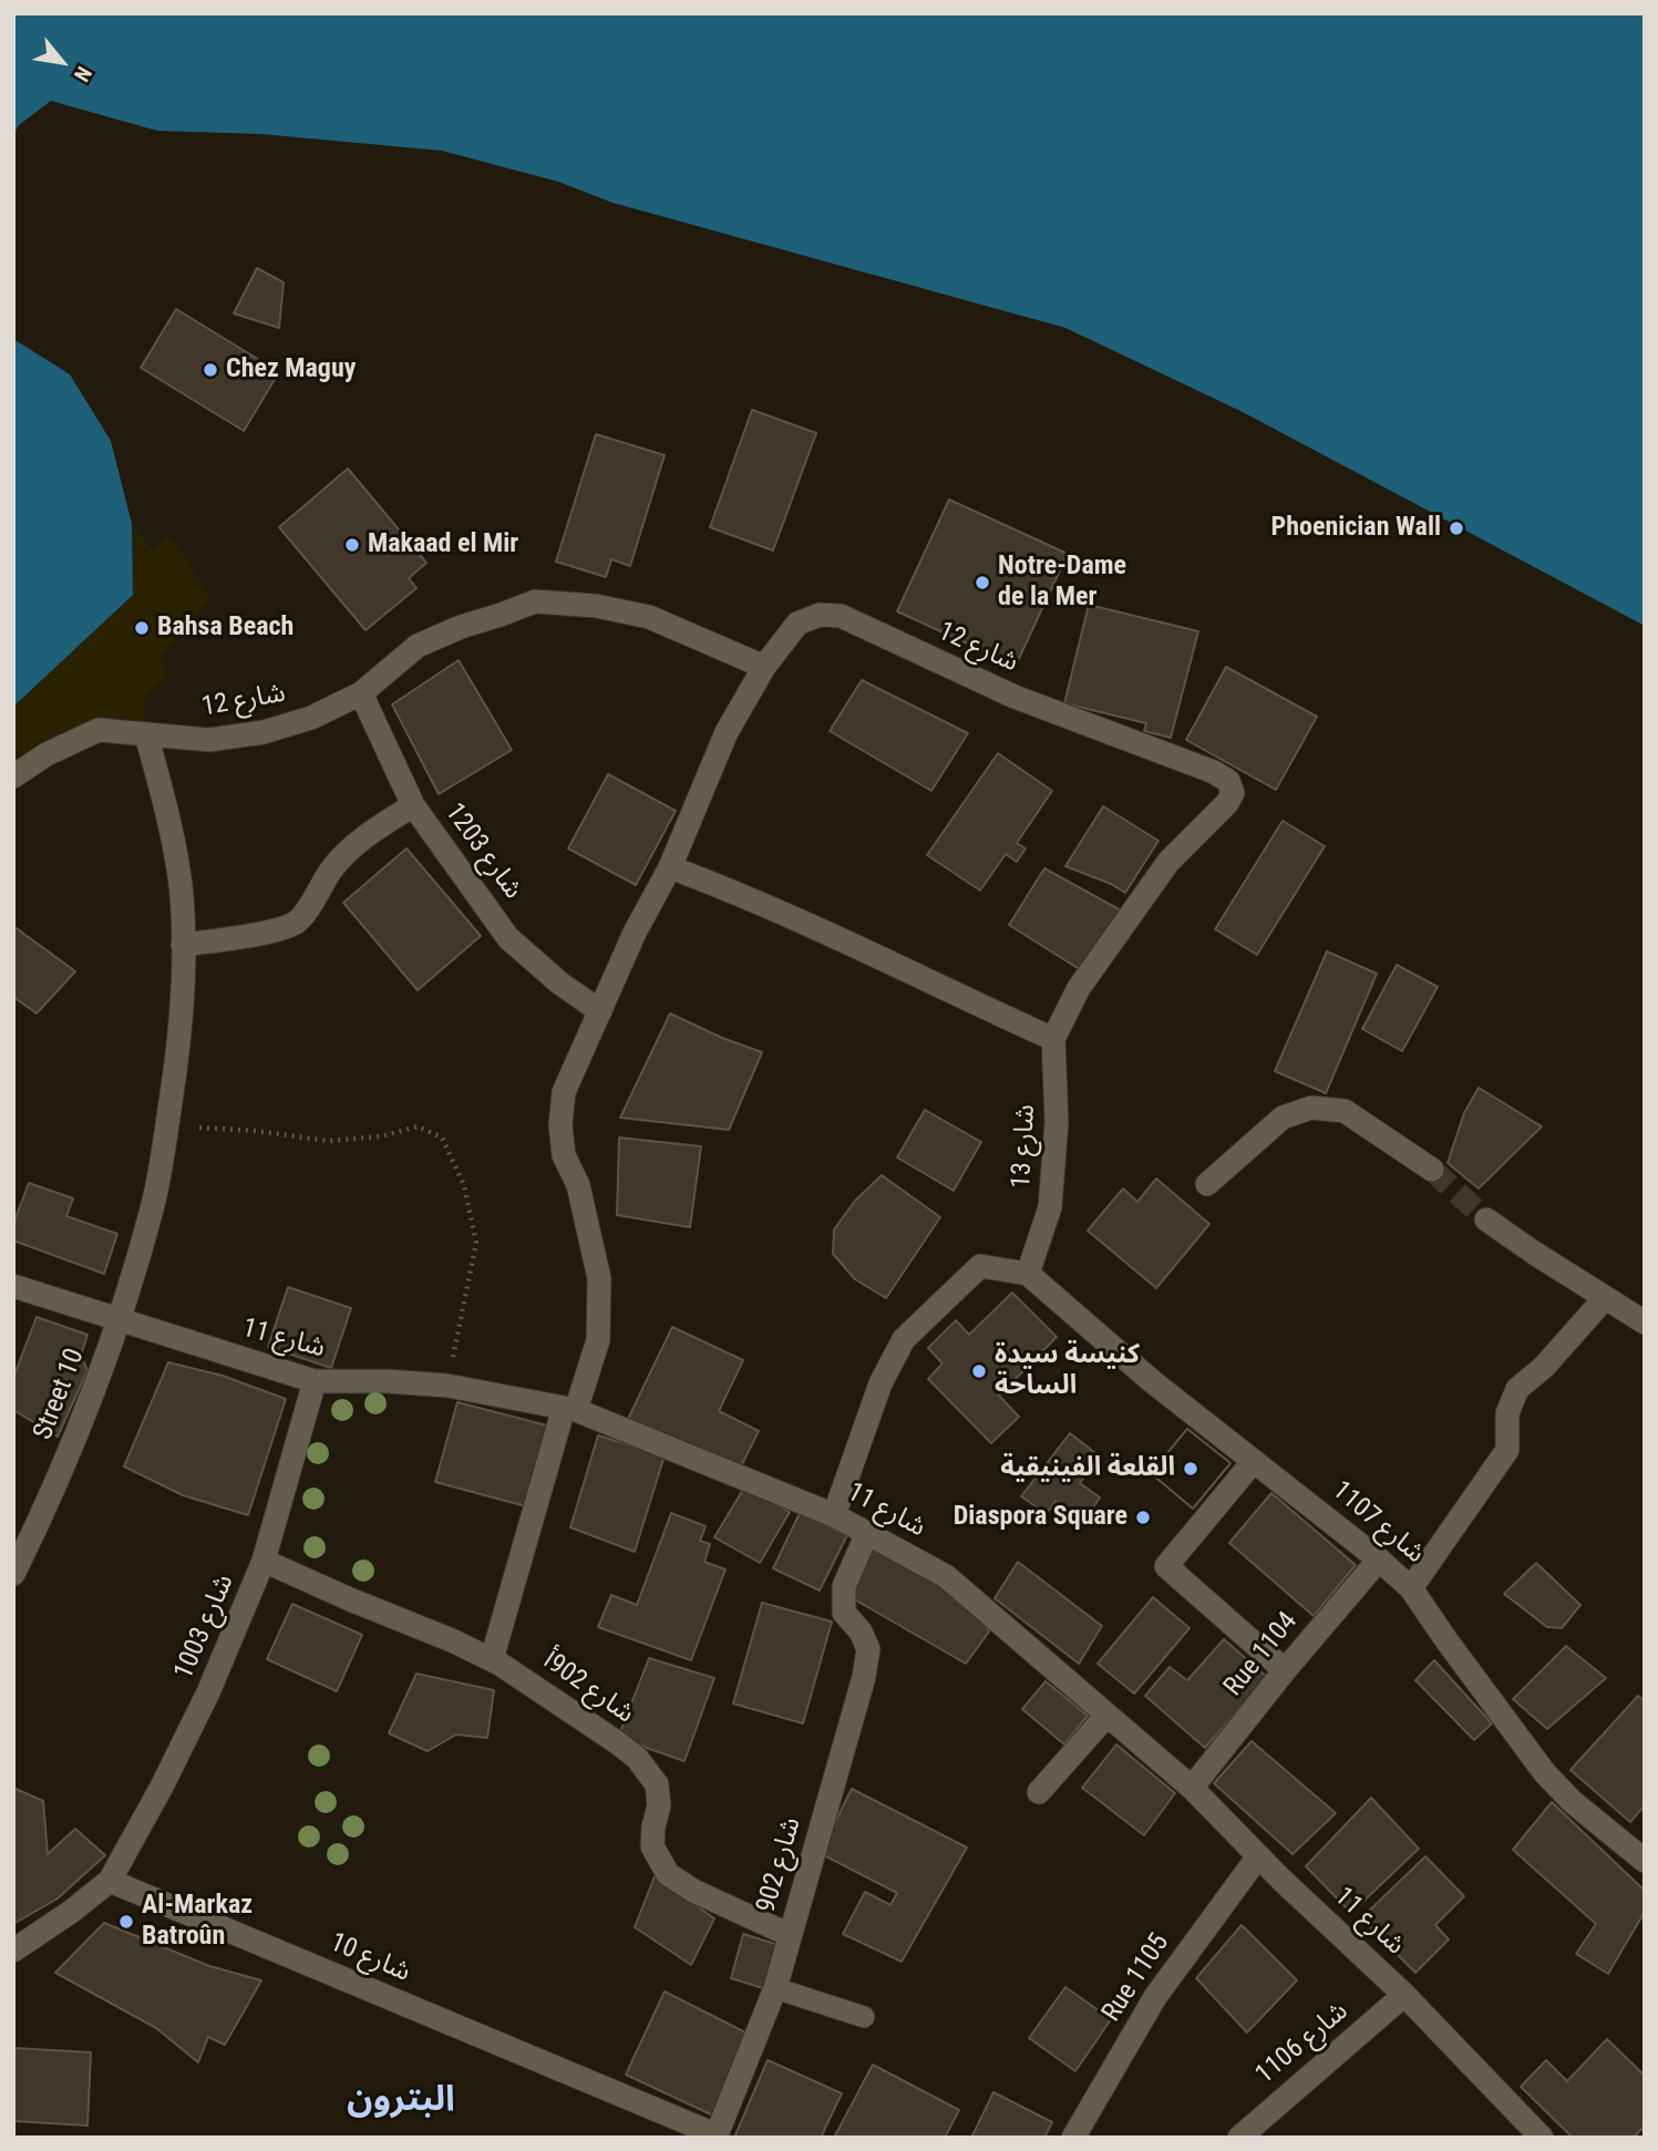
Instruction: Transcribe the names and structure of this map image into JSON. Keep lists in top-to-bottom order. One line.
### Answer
{"streets":{"street":["شارع 12","شارع 1203","شارع 13","شارع 11","Street 10","شارع 1107","شارع 1003","Rue 1104","شارع 902أ","شارع 902","شارع 10","Rue 1105","شارع 1106"]},"crossings":[["شارع 12","شارع 1203"],["شارع 12","شارع 13"],["شارع 12","شارع 11"],["شارع 12","شارع 902أ"],["شارع 13","شارع 1107"],["شارع 11","Street 10"],["شارع 11","شارع 1003"],["شارع 11","Rue 1104"],["شارع 11","شارع 902"],["شارع 11","Rue 1105"],["شارع 11","شارع 1106"],["شارع 1107","Rue 1104"],["شارع 1003","شارع 902أ"],["شارع 1003","شارع 10"],["شارع 902أ","شارع 902"],["شارع 902","شارع 10"]],"districts":["البترون"],"places":["Chez Maguy","Phoenician Wall","Makaad el Mir","Notre-Dame de la Mer","Bahsa Beach","كنيسة سيدة الساحة","القلعة الفينيقية","Diaspora Square","Al-Markaz Batroûn"],"north":"bottom right"}
